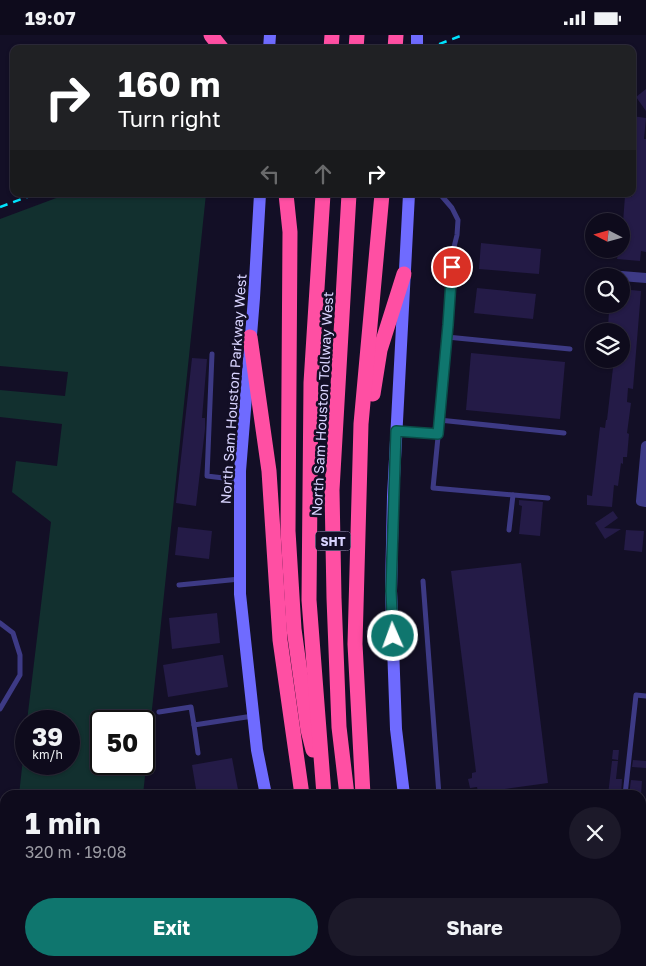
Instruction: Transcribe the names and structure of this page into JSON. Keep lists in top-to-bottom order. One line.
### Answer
{"streets":{"highway":["North Sam Houston Tollway West","SHT"],"main road":["North Sam Houston Parkway West"]},"north":"left","page":{"status":"19:07","turn":["160 m","Turn right"],"speed":"39 km/h","limit":"50","heading":["1 min","320 m · 19:08"],"buttons":["Exit","Share"]}}
